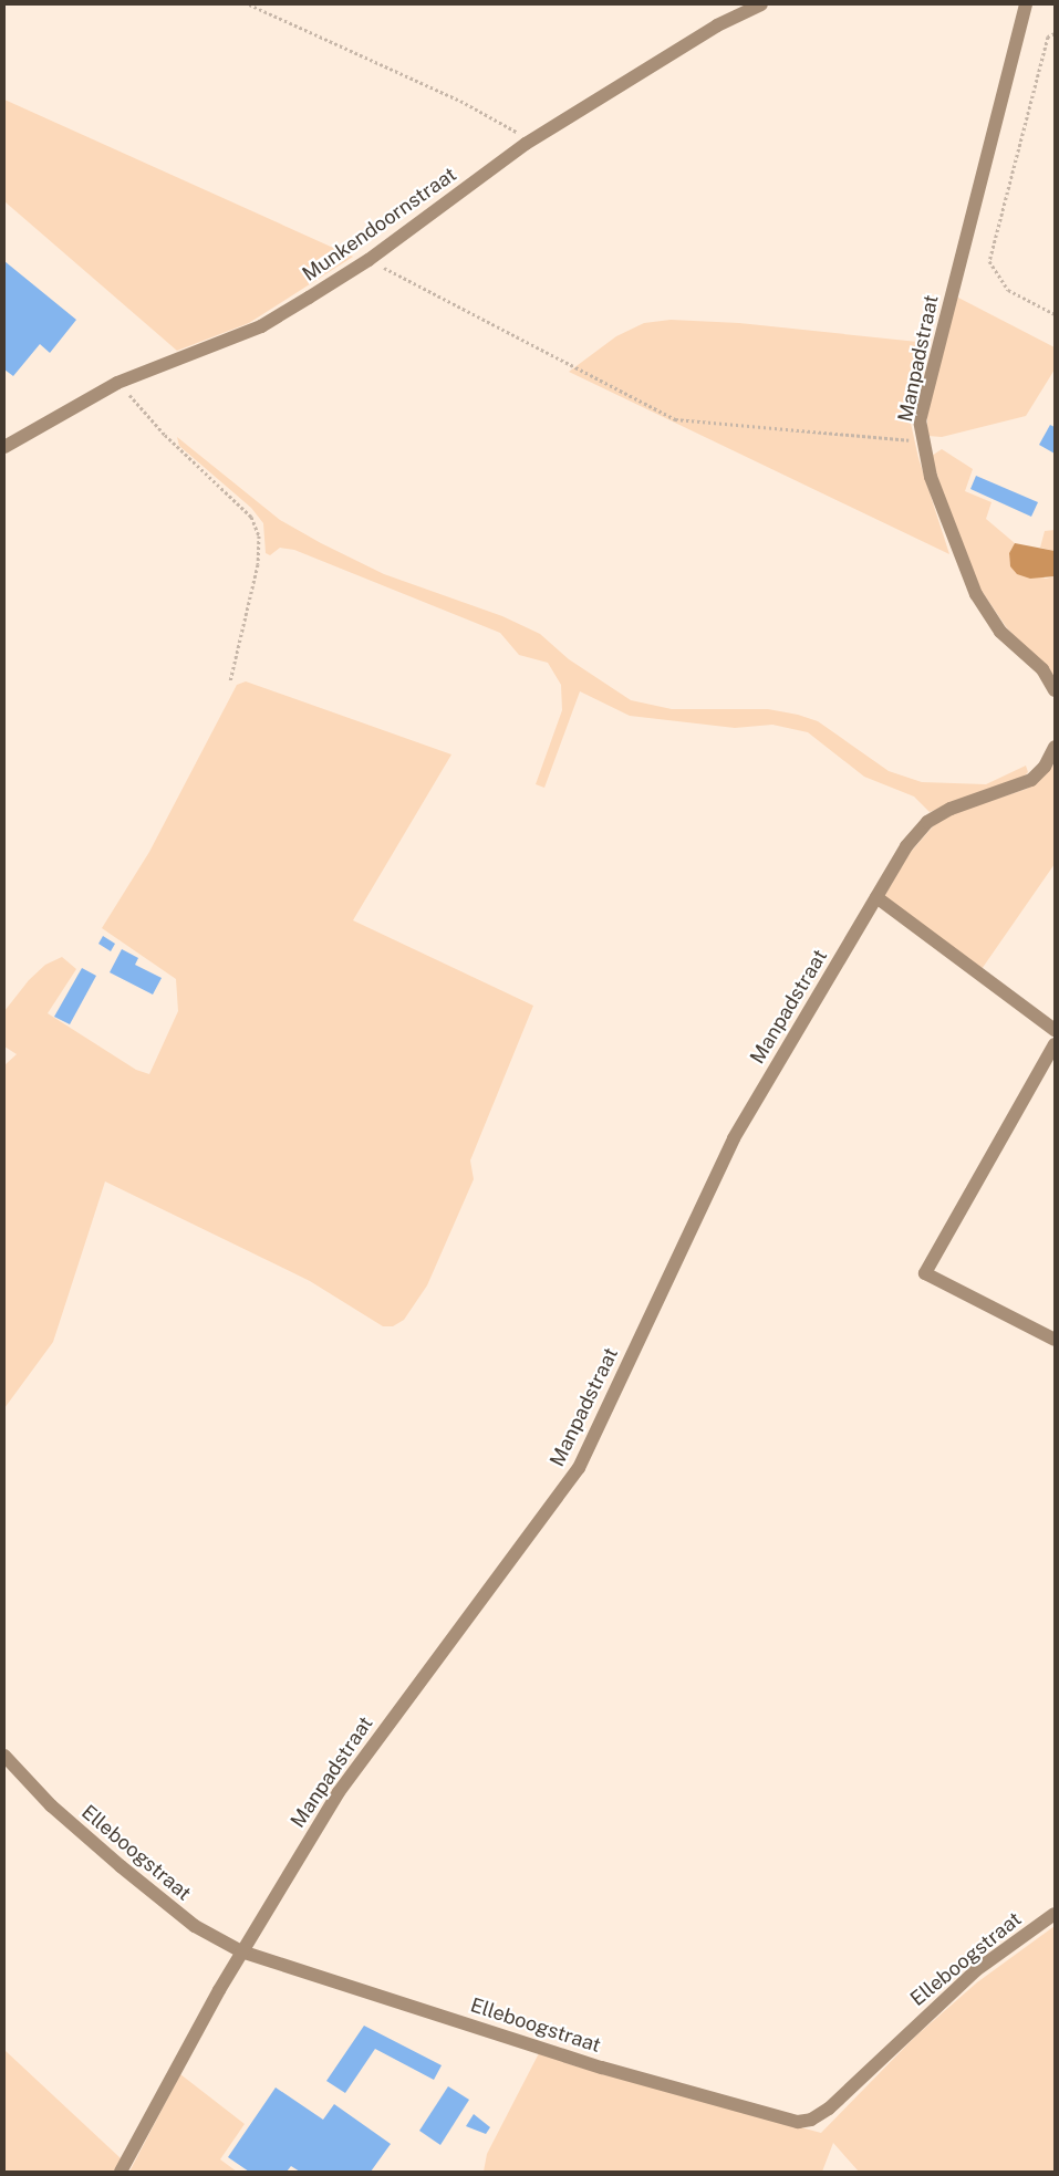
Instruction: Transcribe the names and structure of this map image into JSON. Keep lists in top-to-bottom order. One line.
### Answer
{"streets":{"street":["Munkendoornstraat","Manpadstraat","Elleboogstraat"]},"crossings":[["Manpadstraat","Elleboogstraat"]]}
